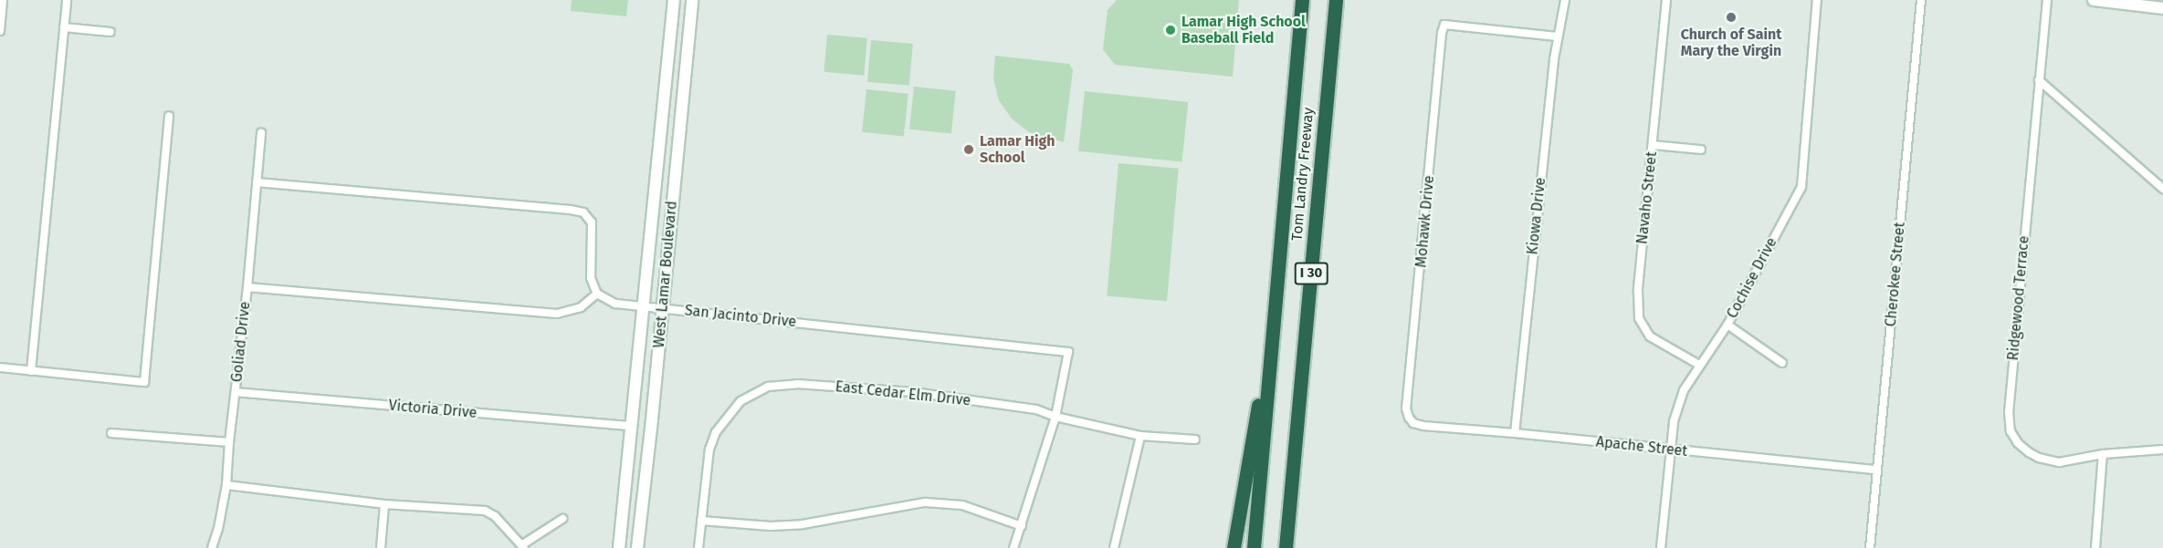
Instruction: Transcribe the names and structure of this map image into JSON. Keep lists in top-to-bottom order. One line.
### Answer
{"streets":{"highway":["Tom Landry Freeway","I 30"],"main road":["West Lamar Boulevard"],"street":["Navaho Street","Kiowa Drive","Mohawk Drive","Cherokee Street","Cochise Drive","Ridgewood Terrace","San Jacinto Drive","Goliad Drive","East Cedar Elm Drive","Victoria Drive","Apache Street"]},"crossings":[["Navaho Street","Cochise Drive"],["Kiowa Drive","Mohawk Drive"],["Kiowa Drive","Apache Street"],["Mohawk Drive","Apache Street"],["West Lamar Boulevard","San Jacinto Drive"],["West Lamar Boulevard","Victoria Drive"],["Cherokee Street","Apache Street"],["Cochise Drive","Apache Street"],["San Jacinto Drive","East Cedar Elm Drive"],["Goliad Drive","Victoria Drive"]],"places":["Church of Saint Mary the Virgin","Lamar High School Baseball Field","Lamar High School"]}
